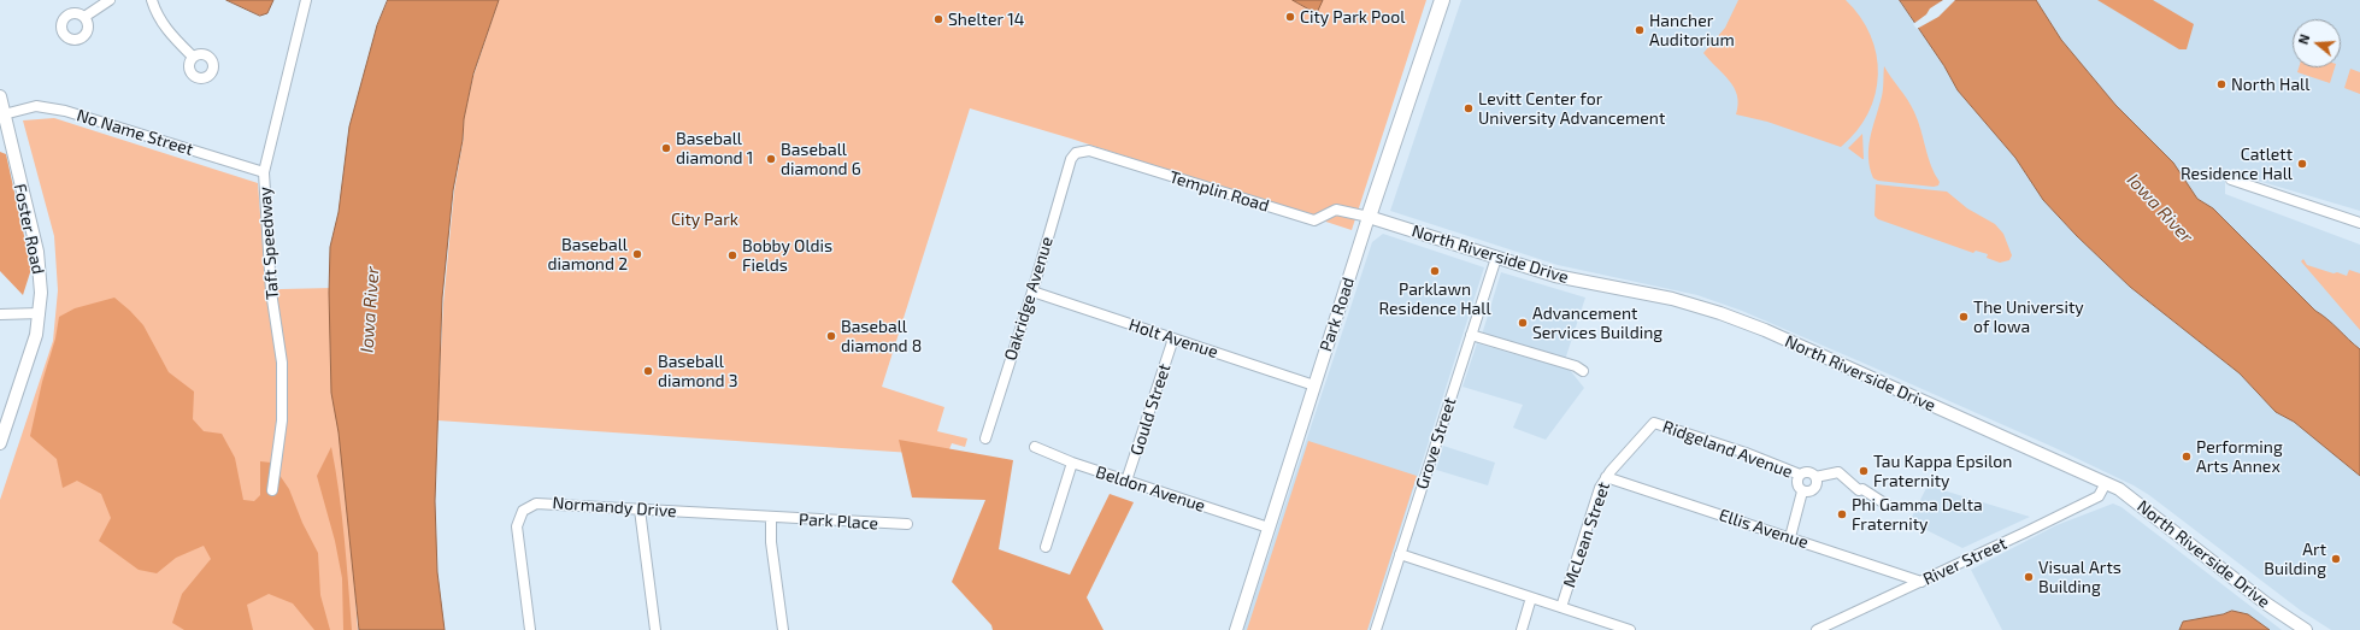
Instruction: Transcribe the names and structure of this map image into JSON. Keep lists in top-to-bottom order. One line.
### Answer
{"streets":{"main road":["Park Road"],"street":["No Name Street","Templin Road","Foster Road","Taft Speedway","North Riverside Drive","Oakridge Avenue","Holt Avenue","Gould Street","Grove Street","Ridgeland Avenue","Beldon Avenue","Normandy Drive","Park Place","Ellis Avenue","McLean Street","River Street"]},"crossings":[["No Name Street","Foster Road"],["No Name Street","Taft Speedway"],["Templin Road","North Riverside Drive"],["Templin Road","Oakridge Avenue"],["Templin Road","Park Road"],["North Riverside Drive","Park Road"],["North Riverside Drive","Grove Street"],["North Riverside Drive","River Street"],["Oakridge Avenue","Holt Avenue"],["Park Road","Holt Avenue"],["Park Road","Beldon Avenue"],["Holt Avenue","Gould Street"],["Gould Street","Beldon Avenue"],["Ridgeland Avenue","McLean Street"],["Normandy Drive","Park Place"],["Ellis Avenue","McLean Street"],["Ellis Avenue","River Street"]],"water":["Iowa River"],"parks":["City Park"],"places":["City Park Pool","Shelter 14","Hancher Auditorium","North Hall","Levitt Center for University Advancement","Baseball diamond 1","Baseball diamond 6","Catlett Residence Hall","Baseball diamond 2","Bobby Oldis Fields","Parklawn Residence Hall","The University of Iowa","Advancement Services Building","Baseball diamond 8","Baseball diamond 3","Performing Arts Annex","Tau Kappa Epsilon Fraternity","Phi Gamma Delta Fraternity","Art Building","Visual Arts Building"],"north":"left"}
